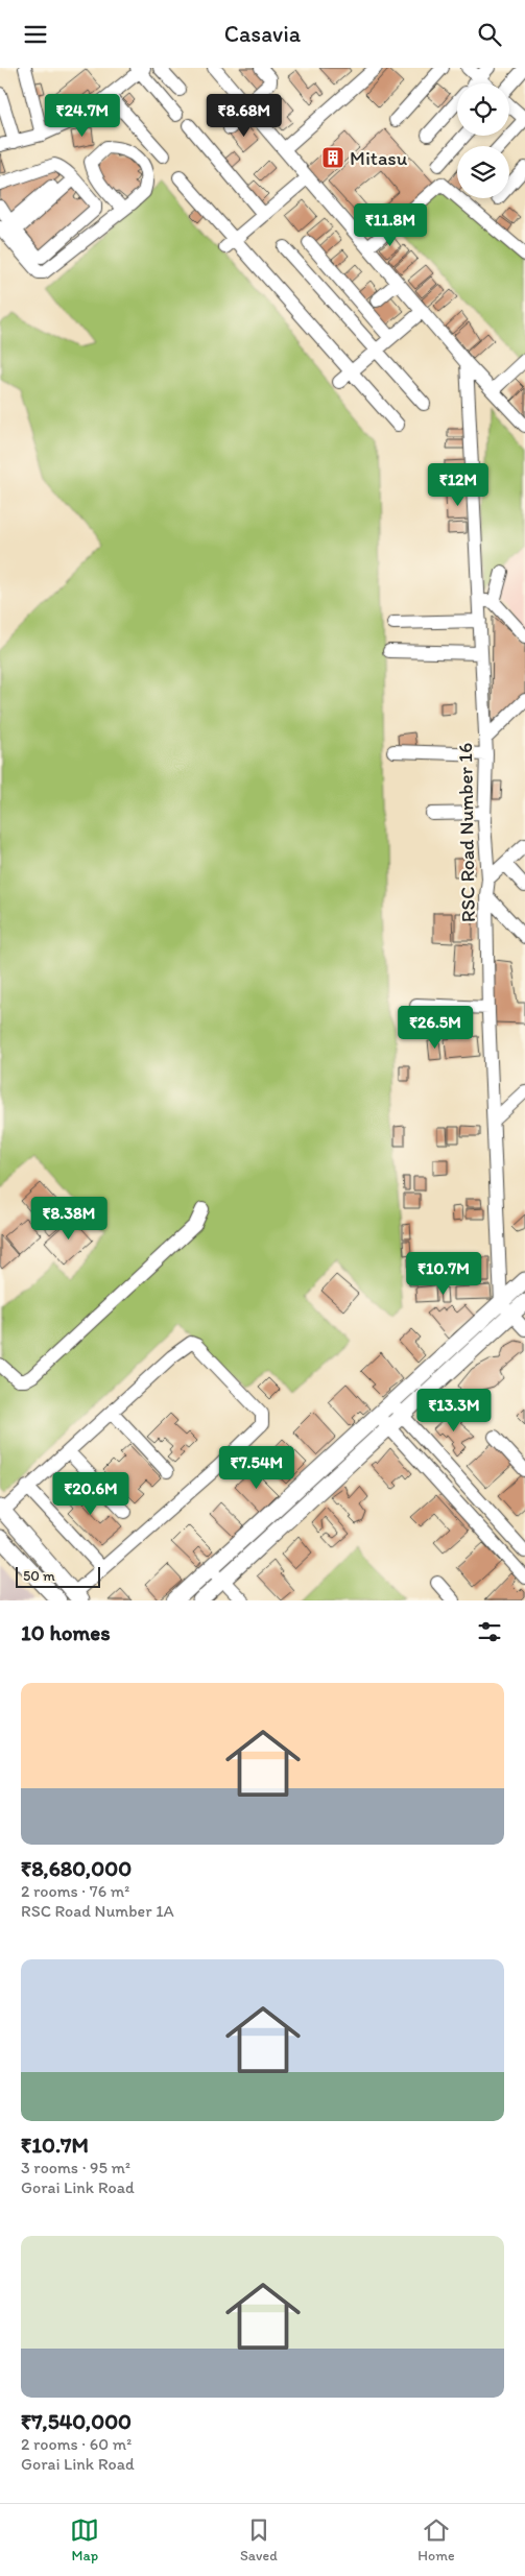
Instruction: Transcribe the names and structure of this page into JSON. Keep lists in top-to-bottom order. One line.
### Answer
{"streets":{"street":["RSC Road Number 16"]},"places":{"building":["Mitasu"]},"scale_bar":"50 m","page":{"header":"Casavia","price":["₹24.7M","₹8.68M","₹11.8M","₹12M","₹26.5M","₹8.38M","₹10.7M","₹13.3M","₹7.54M","₹20.6M"],"scale":"50 m","heading":"10 homes","list":[{"name":"₹8,680,000","note":"2 rooms · 76 m² · RSC Road Number 1A"},{"name":"₹10.7M","note":"3 rooms · 95 m² · Gorai Link Road"},{"name":"₹7,540,000","note":"2 rooms · 60 m² · Gorai Link Road"}],"tabs":["Map","Saved","Home"]}}
